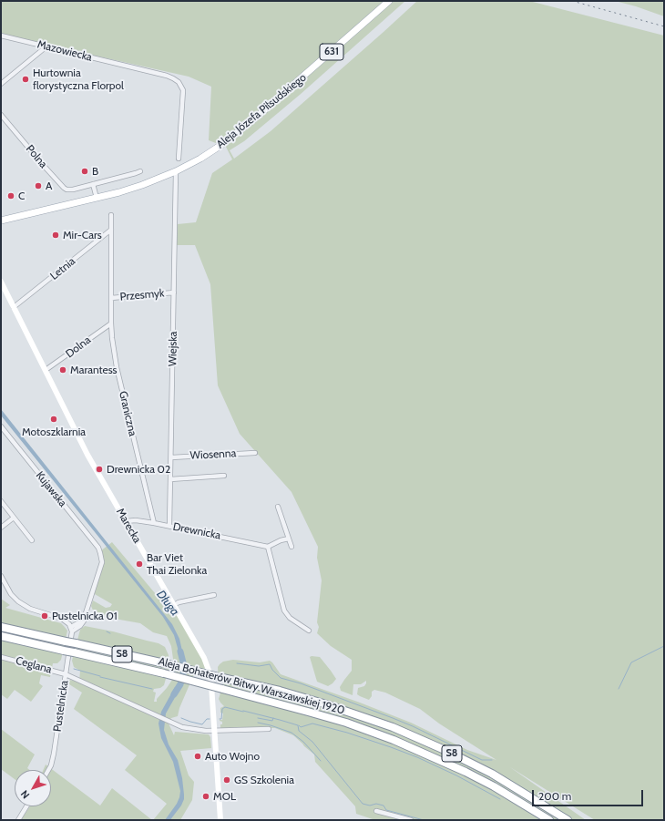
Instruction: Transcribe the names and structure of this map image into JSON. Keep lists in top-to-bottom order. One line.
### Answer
{"streets":{"highway":["S8","Aleja Bohaterów Bitwy Warszawskiej 1920"],"main road":["631","Aleja Józefa Piłsudskiego"],"street":["Mazowiecka","Polna","Letnia","Przesmyk","Dolna","Wiejska","Graniczna","Wiosenna","Kujawska","Marecka","Drewnicka","Ceglana","Pustelnicka"]},"crossings":[["Aleja Józefa Piłsudskiego","Wiejska"],["Letnia","Graniczna"],["Letnia","Marecka"],["Przesmyk","Wiejska"],["Przesmyk","Graniczna"],["Dolna","Graniczna"],["Dolna","Marecka"],["Wiejska","Wiosenna"],["Wiejska","Drewnicka"],["Graniczna","Drewnicka"],["Kujawska","Pustelnicka"],["Marecka","Drewnicka"],["Marecka","Ceglana"],["Ceglana","Pustelnicka"]],"water":["Długa"],"places":["Hurtownia florystyczna Florpol","B","A","C","Mir-Cars","Marantess","Motoszklarnia","Drewnicka 02","Bar Viet Thai Zielonka","Pustelnicka 01","Auto Wojno","GS Szkolenia","MOL"],"scale_bar":"200 m","north":"bottom left"}
